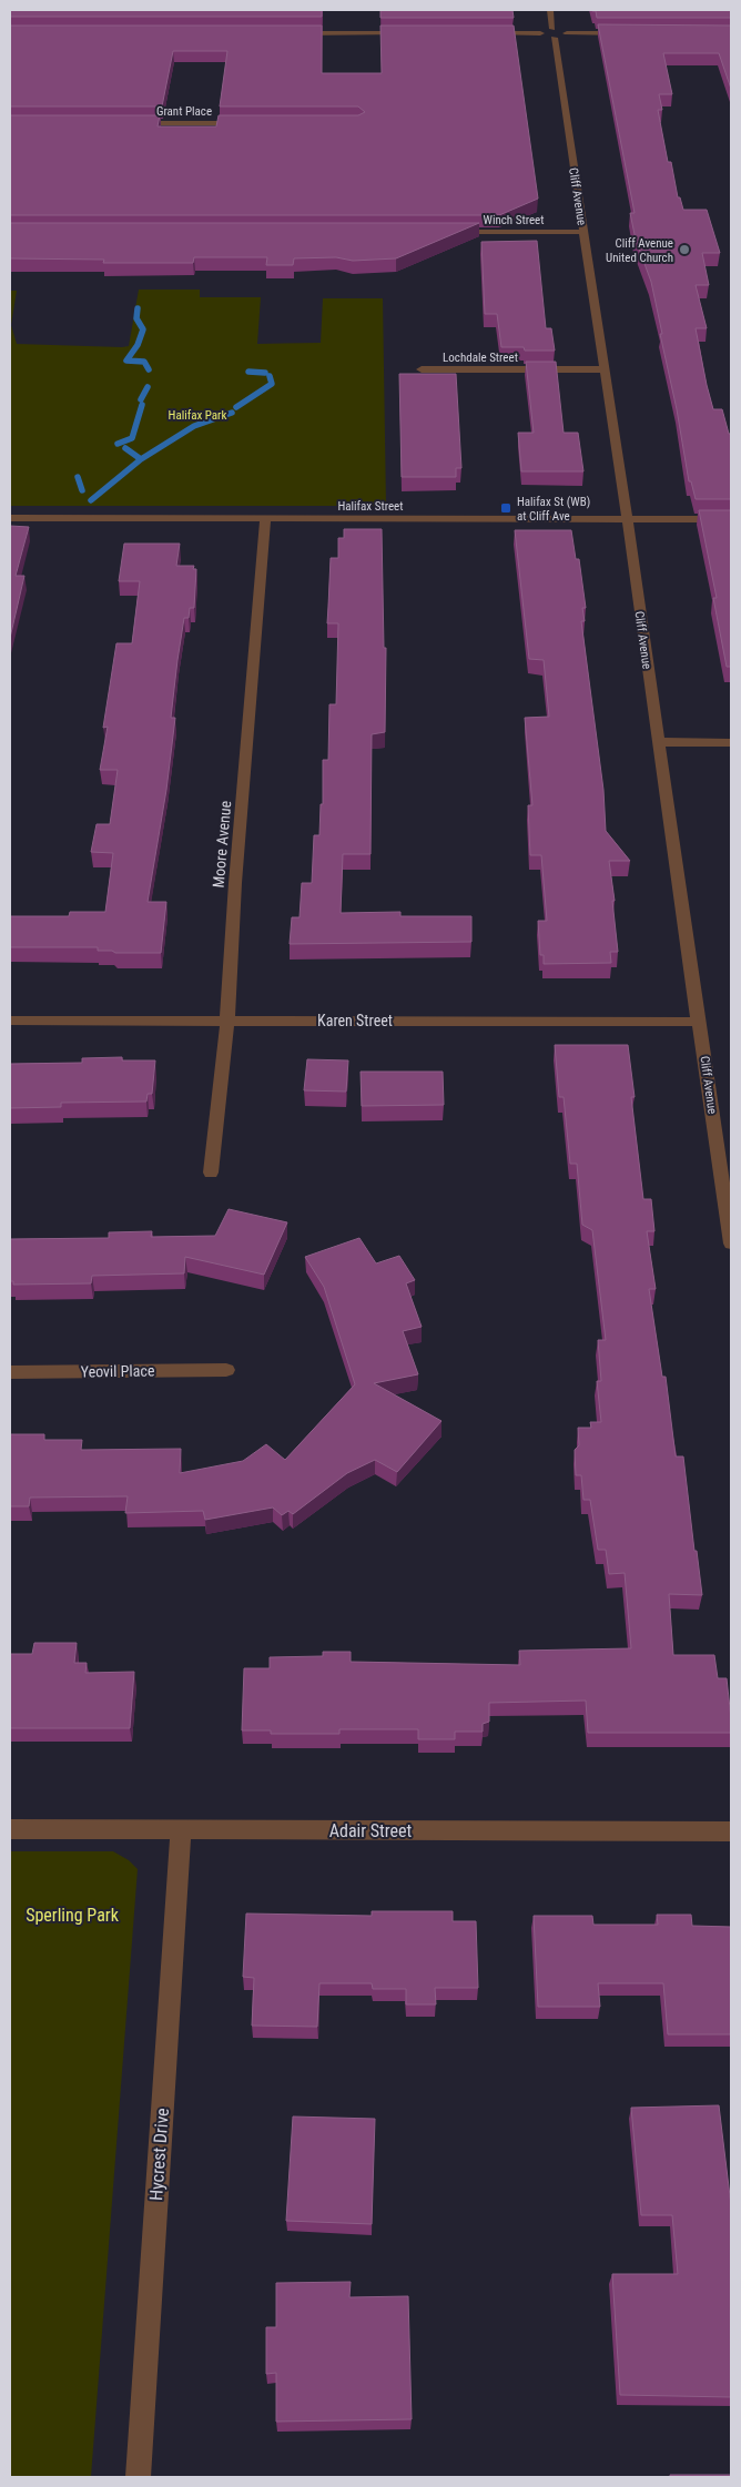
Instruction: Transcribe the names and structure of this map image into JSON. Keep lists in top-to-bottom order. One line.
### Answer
{"streets":{"street":["Grant Place","Cliff Avenue","Winch Street","Lochdale Street","Halifax Street","Moore Avenue","Karen Street","Yeovil Place","Adair Street","Hycrest Drive"]},"crossings":[["Cliff Avenue","Winch Street"],["Cliff Avenue","Lochdale Street"],["Cliff Avenue","Halifax Street"],["Cliff Avenue","Karen Street"],["Halifax Street","Moore Avenue"],["Moore Avenue","Karen Street"],["Adair Street","Hycrest Drive"]],"parks":["Halifax Park","Sperling Park"],"places":{"other":["Cliff Avenue United Church"],"transit":["Halifax St (WB) at Cliff Ave"]}}
